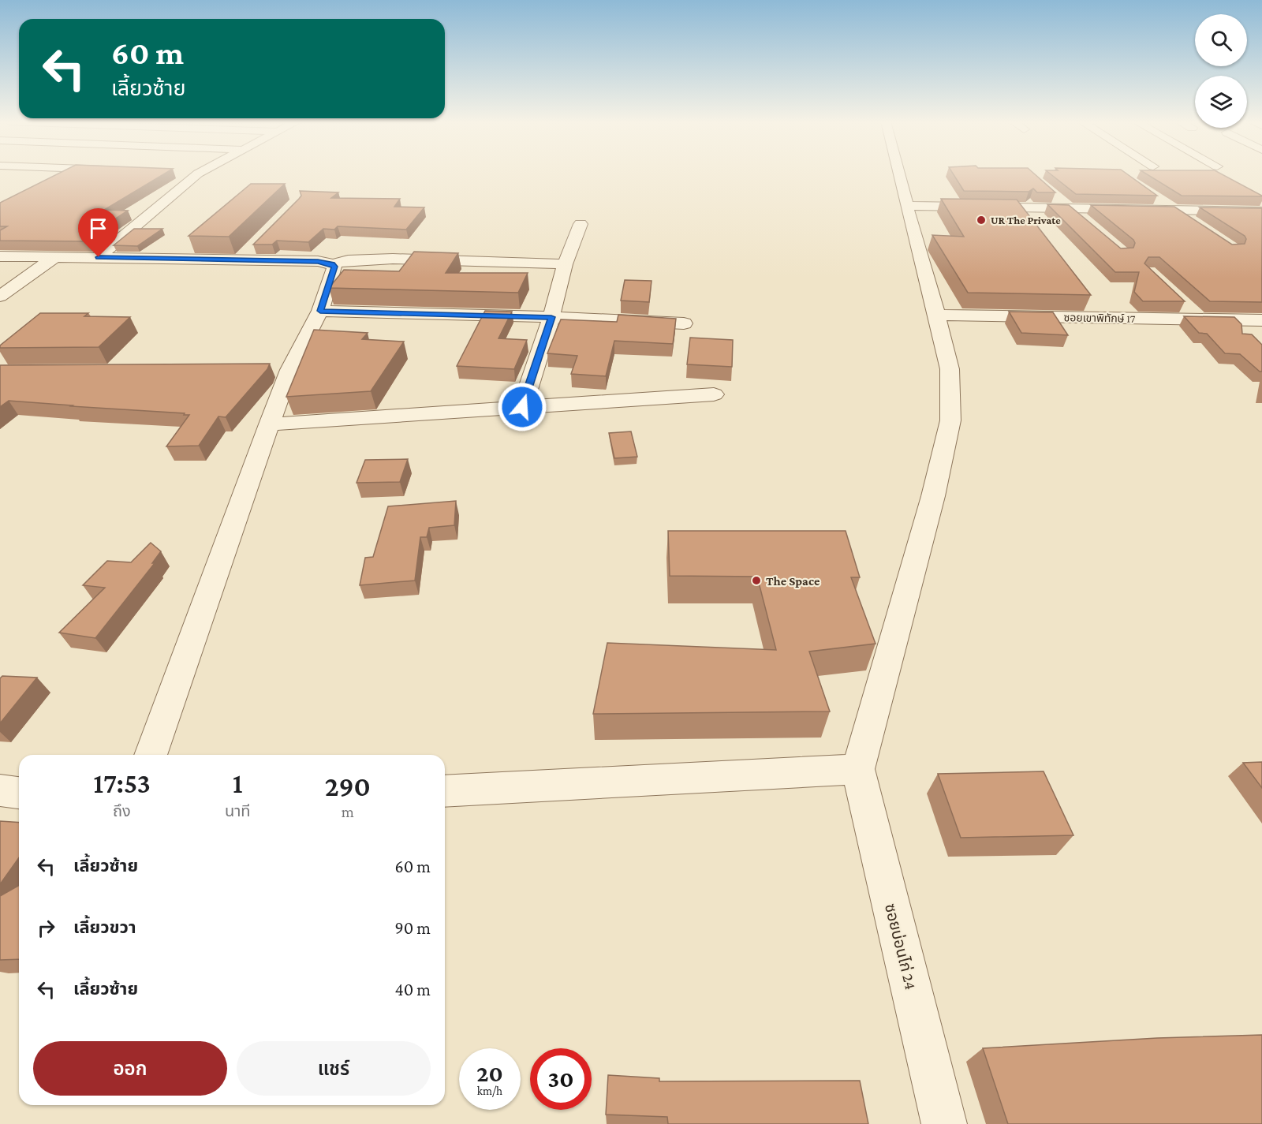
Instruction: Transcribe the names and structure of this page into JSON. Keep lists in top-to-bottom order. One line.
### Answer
{"streets":{"street":["ซอยเขาพิทักษ์ 17","ซอยบ่อนไก่ 24"]},"places":["UR The Private","The Space"],"page":{"turn":["60 m","เลี้ยวซ้าย"],"eta":["17:53","ถึง","1","นาที","290","m"],"list":[{"name":"เลี้ยวซ้าย","value":"60 m"},{"name":"เลี้ยวขวา","value":"90 m"},{"name":"เลี้ยวซ้าย","value":"40 m"}],"buttons":["ออก","แชร์"],"speed":"20 km/h","limit":"30"}}
